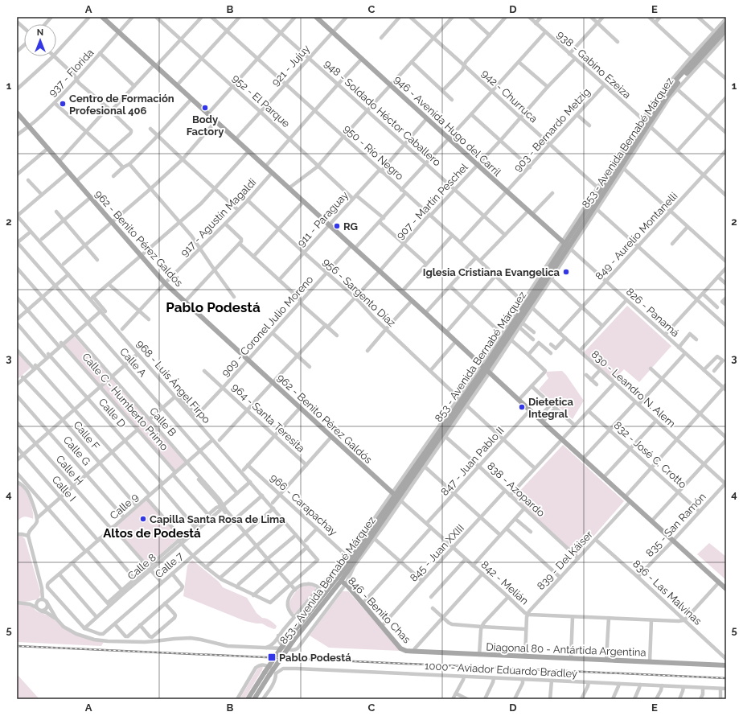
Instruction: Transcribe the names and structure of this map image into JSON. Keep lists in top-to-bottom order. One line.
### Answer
{"streets":{"main road":["946 - Avenida Hugo del Carril","853 - Avenida Bernabé Márquez","962 - Benito Pérez Galdós","846 - Benito Chas","Diagonal 80 - Antártida Argentina"],"street":["938 - Gabino Ezeiza","921 - Jujuy","937 - Florida","942 - Churruca","952 - El Parque","948 - Soldado Héctor Caballero","903 - Bernardo Metzig","950 - Río Negro","907 - Martín Peschel","917 - Agustín Magaldi","911 - Paraguay","849 - Aurelio Montanelli","956 - Sargento Díaz","826 - Panamá","909 - Coronel Julio Moreno","Calle A","968 - Luis Ángel Firpo","830 - Leandro N. Alem","Calle C - Humberto Primo","Calle D","964 - Santa Teresita","Calle B","Calle F","Calle G","832 - José C. Crotto","847 - Juan Pablo II","Calle H","Calle I","838 - Azopardo","966 - Carapachay","Calle 9","835 - San Ramón","845 - Juan XXIII","839 - Del Káiser","Calle 7","Calle 8","842 - Melián","836 - Las Malvinas","1000 - Aviador Eduardo Bradley"]},"crossings":[["938 - Gabino Ezeiza","903 - Bernardo Metzig"],["938 - Gabino Ezeiza","853 - Avenida Bernabé Márquez"],["938 - Gabino Ezeiza","907 - Martín Peschel"],["938 - Gabino Ezeiza","849 - Aurelio Montanelli"],["921 - Jujuy","952 - El Parque"],["921 - Jujuy","948 - Soldado Héctor Caballero"],["921 - Jujuy","946 - Avenida Hugo del Carril"],["921 - Jujuy","950 - Río Negro"],["937 - Florida","962 - Benito Pérez Galdós"],["942 - Churruca","903 - Bernardo Metzig"],["942 - Churruca","853 - Avenida Bernabé Márquez"],["942 - Churruca","907 - Martín Peschel"],["952 - El Parque","911 - Paraguay"],["948 - Soldado Héctor Caballero","903 - Bernardo Metzig"],["948 - Soldado Héctor Caballero","907 - Martín Peschel"],["948 - Soldado Héctor Caballero","911 - Paraguay"],["946 - Avenida Hugo del Carril","903 - Bernardo Metzig"],["946 - Avenida Hugo del Carril","853 - Avenida Bernabé Márquez"],["946 - Avenida Hugo del Carril","907 - Martín Peschel"],["946 - Avenida Hugo del Carril","911 - Paraguay"],["946 - Avenida Hugo del Carril","826 - Panamá"],["903 - Bernardo Metzig","950 - Río Negro"],["853 - Avenida Bernabé Márquez","950 - Río Negro"],["853 - Avenida Bernabé Márquez","962 - Benito Pérez Galdós"],["853 - Avenida Bernabé Márquez","956 - Sargento Díaz"],["853 - Avenida Bernabé Márquez","826 - Panamá"],["853 - Avenida Bernabé Márquez","830 - Leandro N. Alem"],["853 - Avenida Bernabé Márquez","838 - Azopardo"],["853 - Avenida Bernabé Márquez","966 - Carapachay"],["853 - Avenida Bernabé Márquez","842 - Melián"],["853 - Avenida Bernabé Márquez","846 - Benito Chas"],["950 - Río Negro","907 - Martín Peschel"],["950 - Río Negro","911 - Paraguay"],["950 - Río Negro","909 - Coronel Julio Moreno"],["907 - Martín Peschel","962 - Benito Pérez Galdós"],["907 - Martín Peschel","956 - Sargento Díaz"],["907 - Martín Peschel","964 - Santa Teresita"],["917 - Agustín Magaldi","962 - Benito Pérez Galdós"],["917 - Agustín Magaldi","956 - Sargento Díaz"],["911 - Paraguay","956 - Sargento Díaz"],["849 - Aurelio Montanelli","826 - Panamá"],["849 - Aurelio Montanelli","830 - Leandro N. Alem"],["962 - Benito Pérez Galdós","909 - Coronel Julio Moreno"],["962 - Benito Pérez Galdós","842 - Melián"],["956 - Sargento Díaz","909 - Coronel Julio Moreno"],["909 - Coronel Julio Moreno","964 - Santa Teresita"],["Calle A","Calle 9"],["Calle A","Calle 8"],["968 - Luis Ángel Firpo","Calle B"],["968 - Luis Ángel Firpo","Calle 9"],["968 - Luis Ángel Firpo","Calle 7"],["968 - Luis Ángel Firpo","Calle 8"],["830 - Leandro N. Alem","835 - San Ramón"],["Calle C - Humberto Primo","Calle 9"],["Calle C - Humberto Primo","Calle 8"],["Calle D","Calle 9"],["Calle D","Calle 8"],["Calle B","Calle 9"],["Calle B","Calle 7"],["Calle B","Calle 8"],["Calle F","Calle 9"],["Calle G","Calle 9"],["832 - José C. Crotto","835 - San Ramón"],["847 - Juan Pablo II","838 - Azopardo"],["847 - Juan Pablo II","842 - Melián"],["Calle H","Calle 9"],["Calle H","Calle 7"],["Calle H","Calle 8"],["Calle I","Calle 9"],["Calle I","Calle 8"],["838 - Azopardo","845 - Juan XXIII"],["838 - Azopardo","839 - Del Káiser"],["Calle 9","Calle 7"],["Calle 9","Calle 8"],["835 - San Ramón","836 - Las Malvinas"],["845 - Juan XXIII","842 - Melián"],["845 - Juan XXIII","846 - Benito Chas"],["839 - Del Káiser","842 - Melián"],["839 - Del Káiser","836 - Las Malvinas"],["Calle 7","Calle 8"],["842 - Melián","836 - Las Malvinas"],["846 - Benito Chas","Diagonal 80 - Antártida Argentina"]],"districts":["Pablo Podestá","Altos de Podestá"],"places":{"other":["Centro de Formación Profesional 406","Body Factory","RG","Iglesia Cristiana Evangelica","Dietetica Integral","Capilla Santa Rosa de Lima"],"transit":["Pablo Podestá"]},"north":"top","grid":{"columns":["A","B","C","D","E"],"rows":["1","2","3","4","5"]}}
